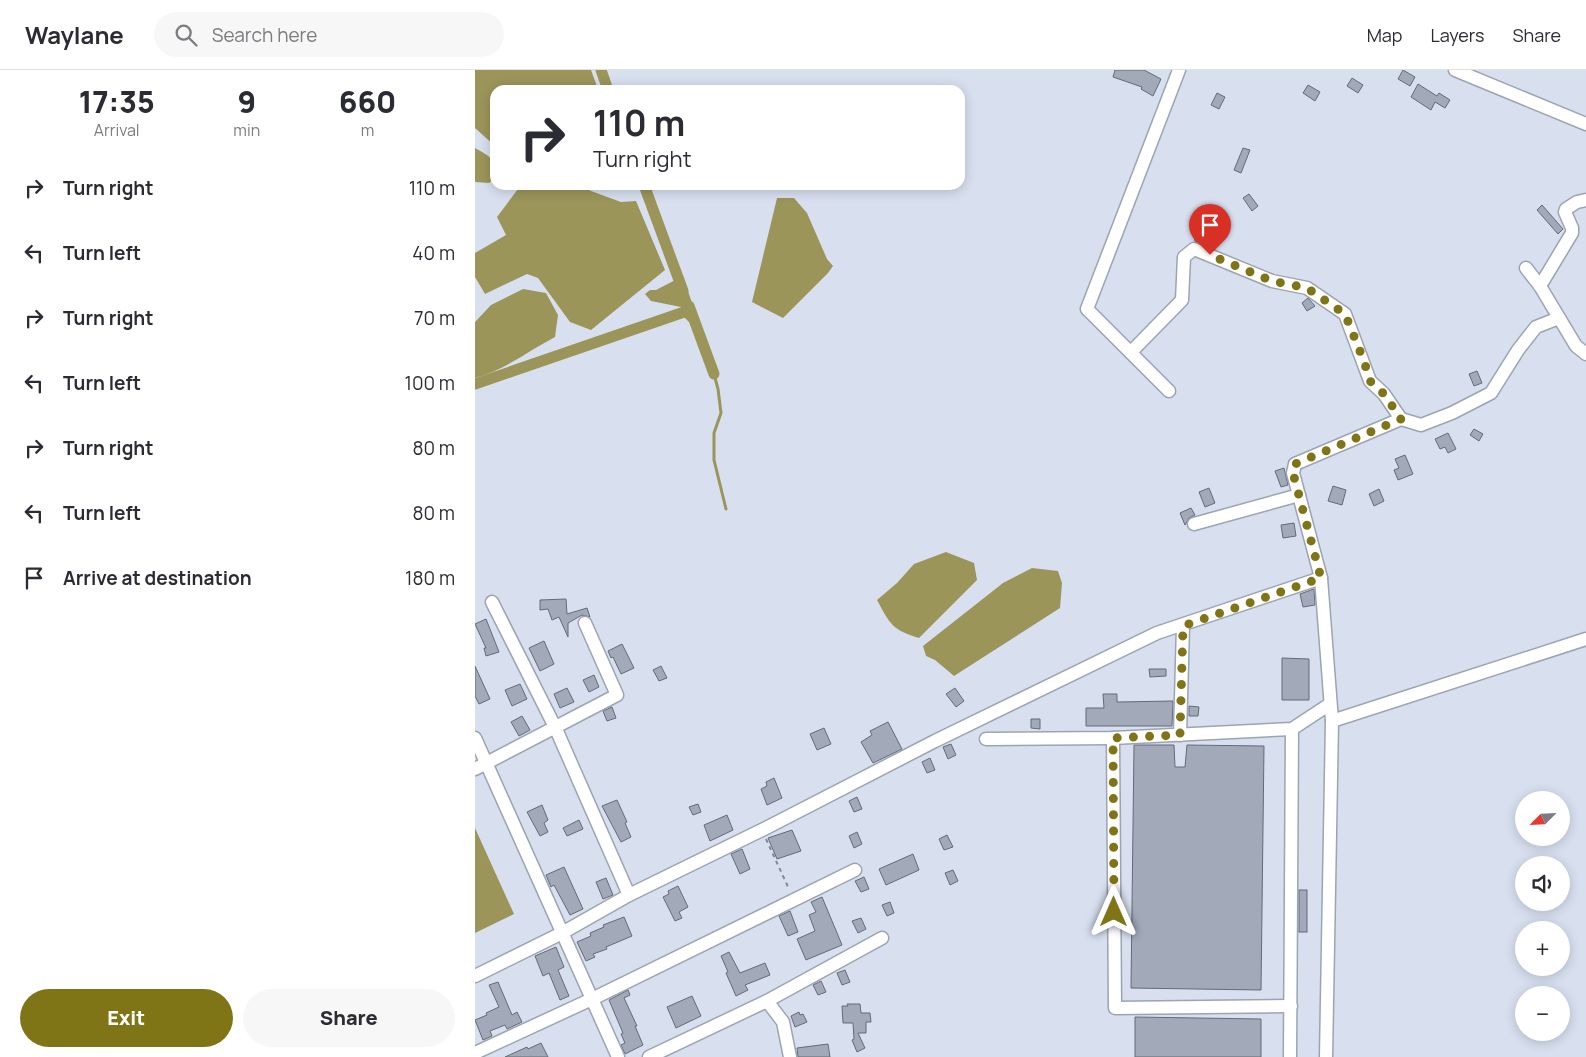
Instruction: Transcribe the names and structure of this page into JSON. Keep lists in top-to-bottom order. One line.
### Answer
{"north":"bottom left","page":{"header":"Waylane","search":"Search here","nav":["Map","Layers","Share"],"eta":["17:35","Arrival","9","min","660","m"],"turn":["110 m","Turn right"],"list":[{"name":"Turn right","value":"110 m"},{"name":"Turn left","value":"40 m"},{"name":"Turn right","value":"70 m"},{"name":"Turn left","value":"100 m"},{"name":"Turn right","value":"80 m"},{"name":"Turn left","value":"80 m"},{"name":"Arrive at destination","value":"180 m"}],"map_buttons":["+","−"],"buttons":["Exit","Share"]}}
